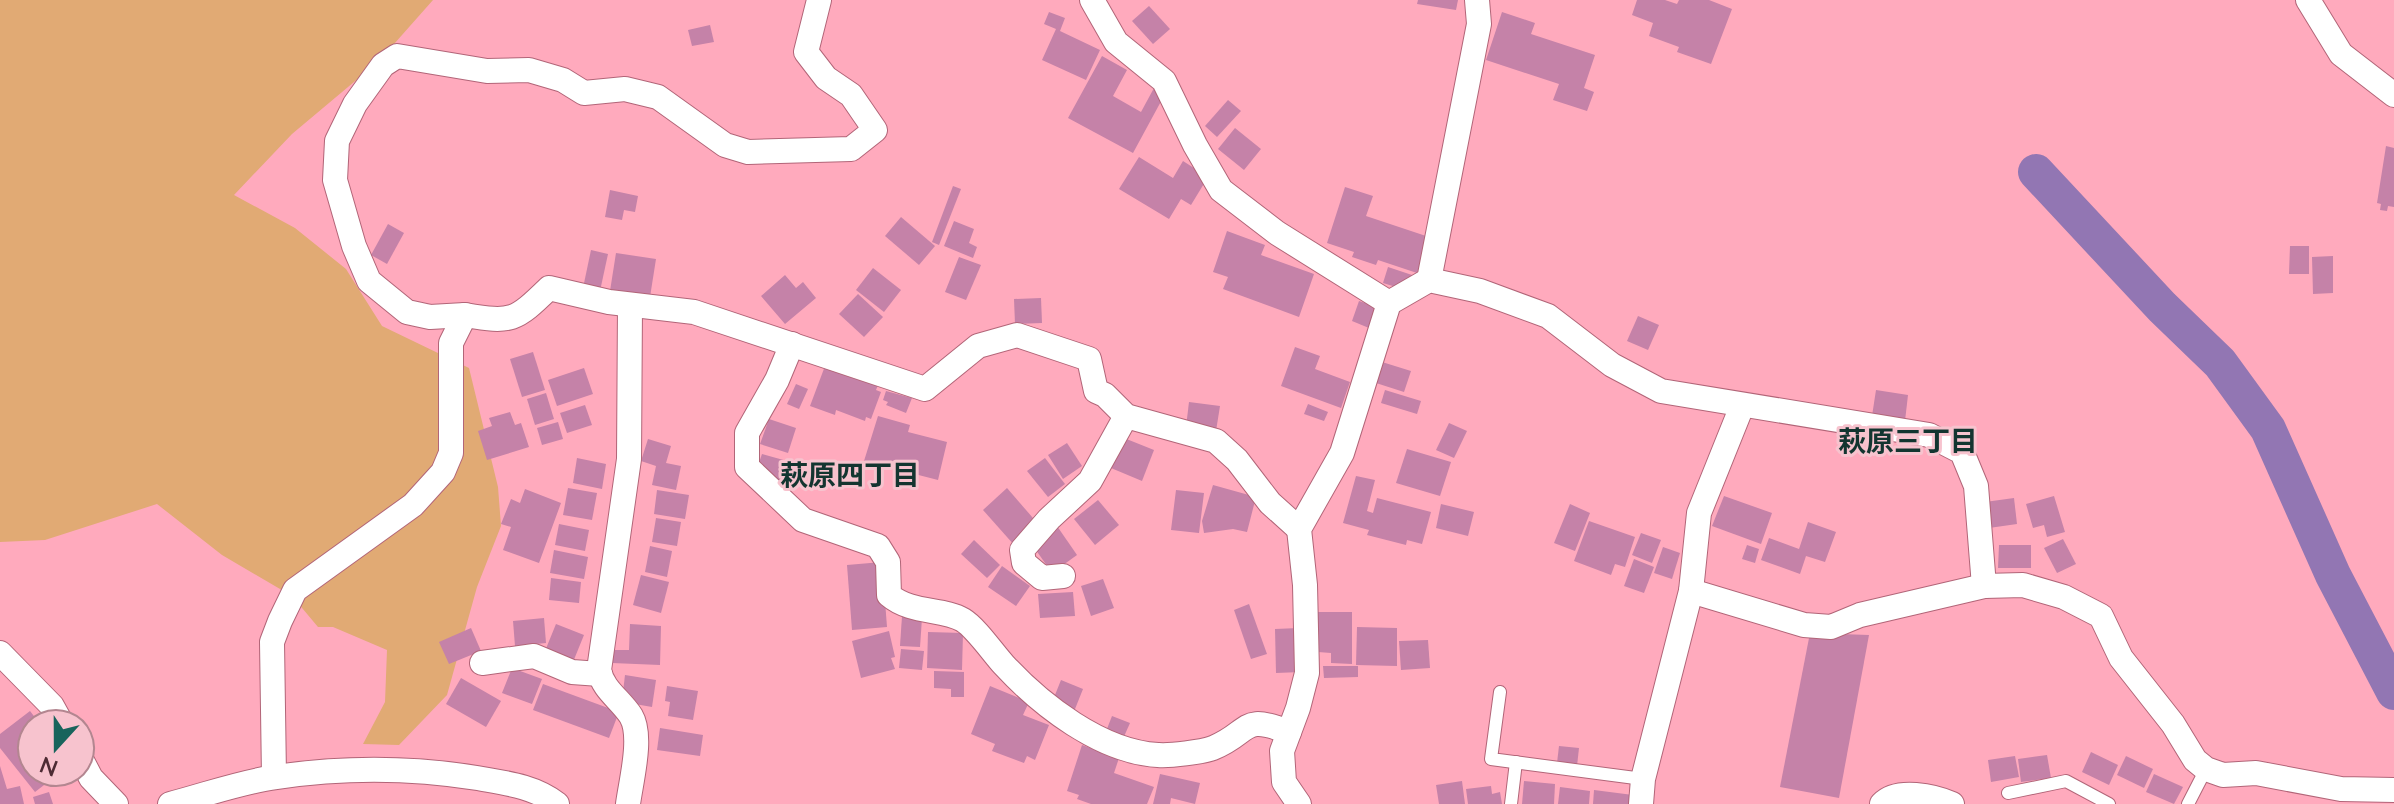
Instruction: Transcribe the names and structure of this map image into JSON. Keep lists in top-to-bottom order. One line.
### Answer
{"districts":["萩原三丁目","萩原四丁目"],"north":"bottom"}
